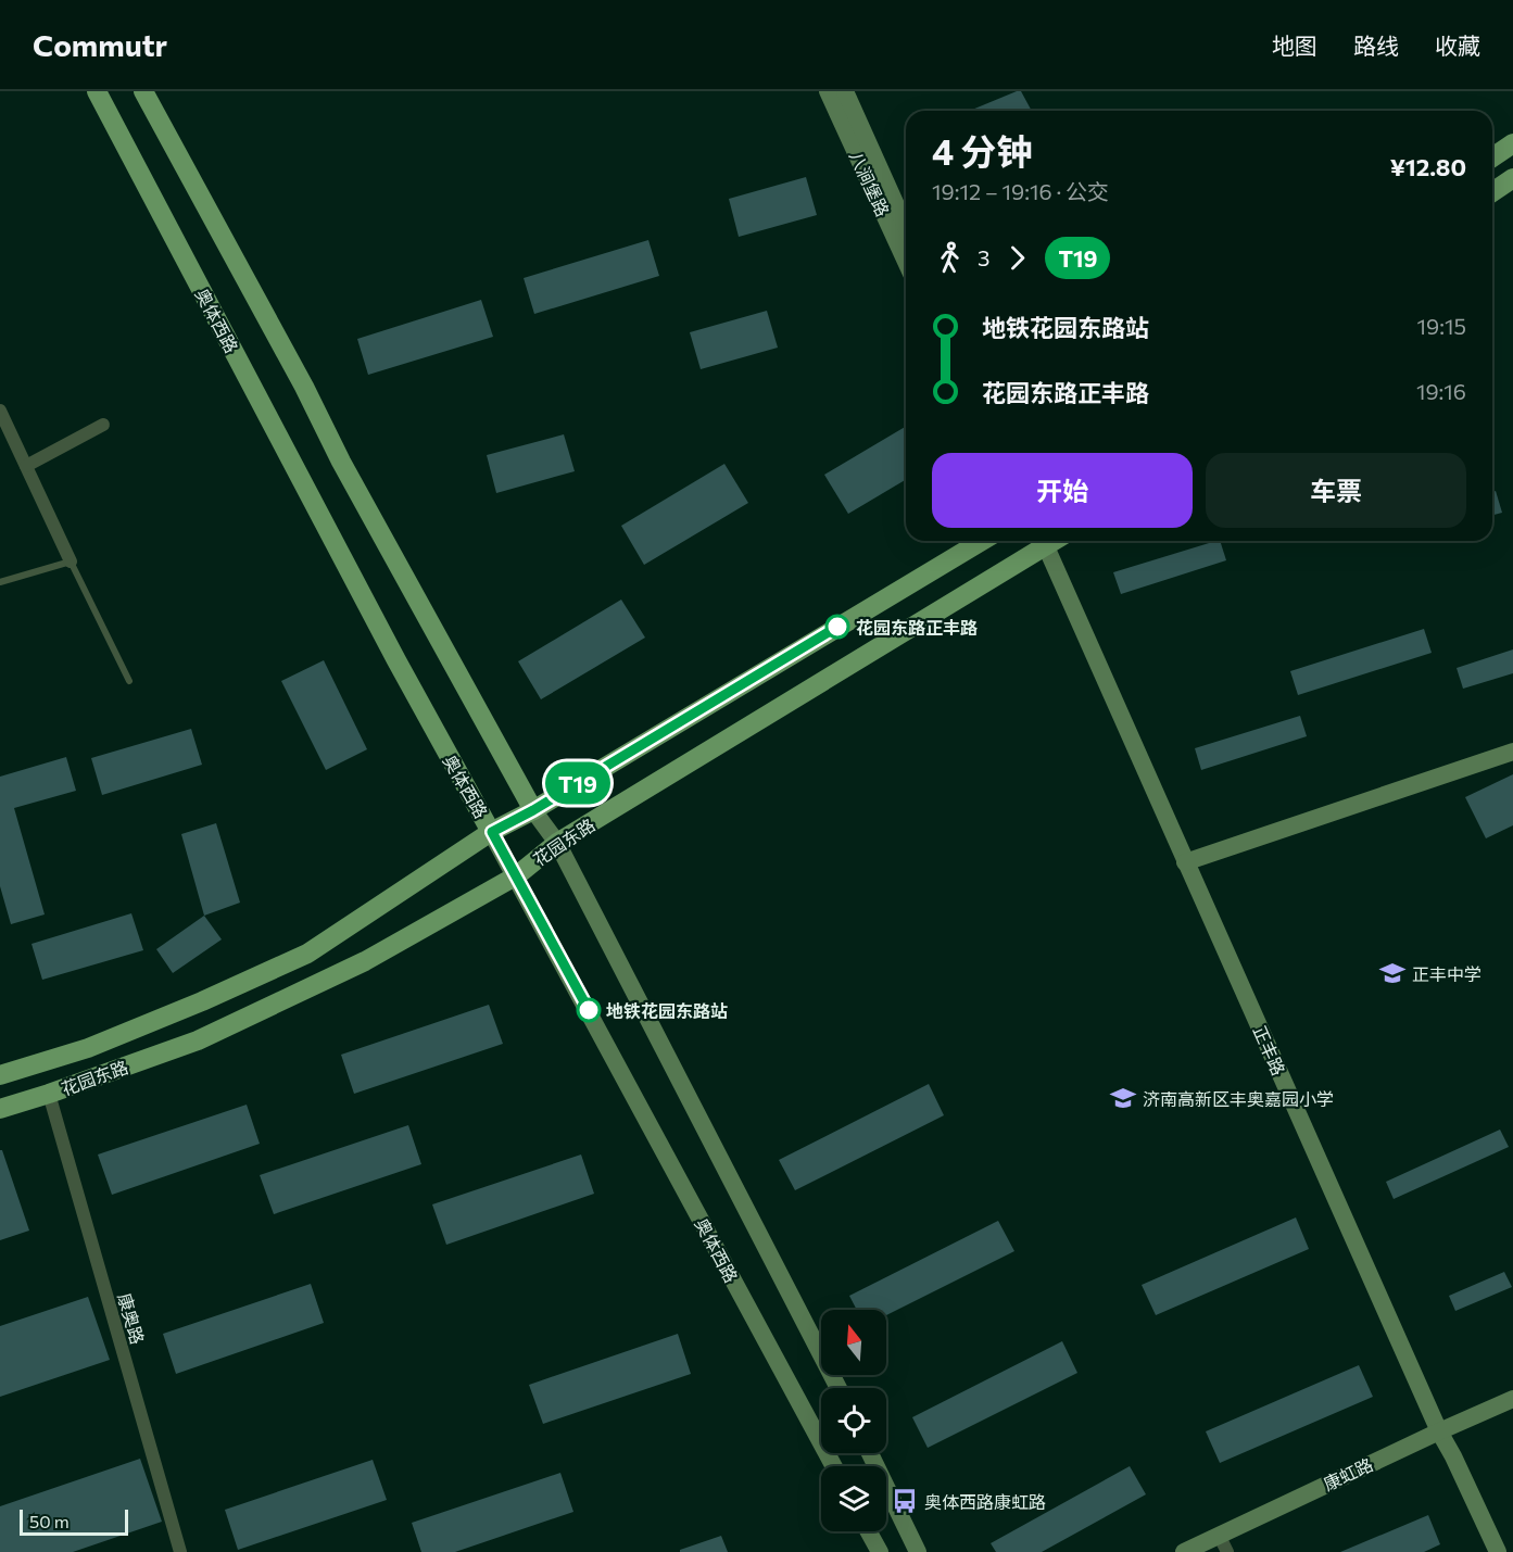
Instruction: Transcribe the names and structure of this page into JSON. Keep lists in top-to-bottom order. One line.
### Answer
{"streets":{"main road":["八涧堡路","奥体西路","花园东路","正丰路","康虹路"],"street":["康奥路"]},"crossings":[["奥体西路","花园东路"],["花园东路","康奥路"],["正丰路","康虹路"]],"places":{"other":["花园东路正丰路","地铁花园东路站"],"school or university":["正丰中学","济南高新区丰奥嘉园小学"],"bus stop":["奥体西路康虹路"]},"lines":["bus line T19"],"scale_bar":"50 m","north":"top","page":{"header":"Commutr","nav":["地图","路线","收藏"],"on_map":"T19","heading":["4 分钟","19:12 – 19:16 · 公交","¥12.80"],"legs":["3","T19"],"list":[{"name":"地铁花园东路站","value":"19:15"},{"name":"花园东路正丰路","value":"19:16"}],"buttons":["开始","车票"],"scale":"50 m"}}
